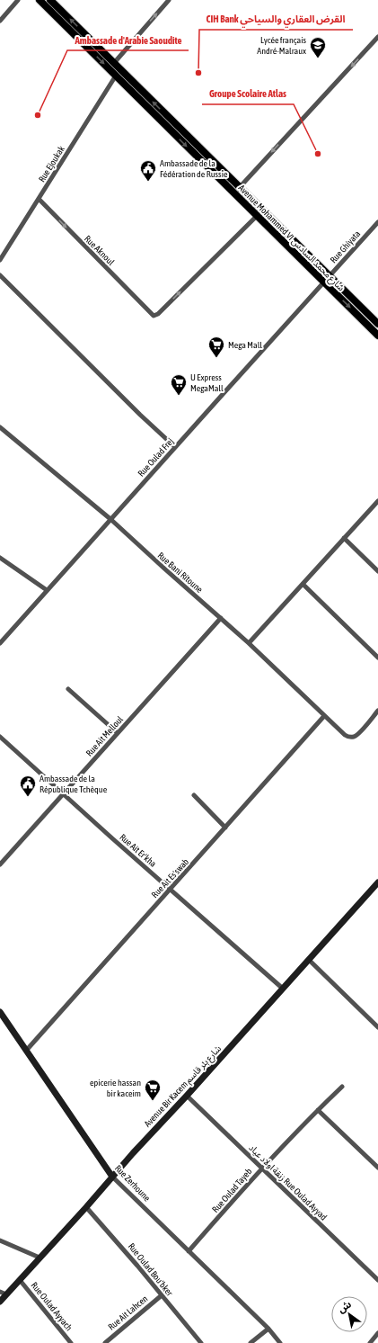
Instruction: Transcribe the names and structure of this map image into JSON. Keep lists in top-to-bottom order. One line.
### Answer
{"streets":{"main road":["Avenue Mohammed VI شارع محمد السادس"],"street":["Rue Ejoukak","Rue Ghiyata","Rue Aknoul","Rue Oulad Frej","Rue Bani Ritoune","Rue Ait Melloul","Rue Ait Er'kha","Rue Ait Es'swab","Avenue Bir Kacem شارع بئر قاسم","زنقة اولاد عياد Rue Oulad Ayyad","Rue Zerhoune","Rue Oulad Tayeb","Rue Oulad Bou'bker","Rue Oulad Ayyach","Rue Ait Lahcen"]},"crossings":[["Rue Ejoukak","Avenue Mohammed VI شارع محمد السادس"],["Rue Ejoukak","Rue Aknoul"],["Avenue Mohammed VI شارع محمد السادس","Rue Ghiyata"],["Avenue Mohammed VI شارع محمد السادس","Rue Aknoul"],["Avenue Mohammed VI شارع محمد السادس","Rue Oulad Frej"],["Rue Ghiyata","Rue Oulad Frej"],["Rue Oulad Frej","Rue Bani Ritoune"],["Rue Bani Ritoune","Rue Ait Melloul"],["Rue Bani Ritoune","Rue Ait Es'swab"],["Rue Ait Melloul","Rue Ait Er'kha"],["Rue Ait Er'kha","Rue Ait Es'swab"],["Rue Ait Er'kha","Avenue Bir Kacem شارع بئر قاسم"],["Rue Ait Es'swab","Rue Zerhoune"],["Avenue Bir Kacem شارع بئر قاسم","زنقة اولاد عياد Rue Oulad Ayyad"],["Avenue Bir Kacem شارع بئر قاسم","Rue Zerhoune"],["Avenue Bir Kacem شارع بئر قاسم","Rue Oulad Bou'bker"],["Avenue Bir Kacem شارع بئر قاسم","Rue Oulad Ayyach"],["زنقة اولاد عياد Rue Oulad Ayyad","Rue Oulad Tayeb"],["Rue Zerhoune","Rue Oulad Tayeb"],["Rue Oulad Bou'bker","Rue Ait Lahcen"]],"places":{"school or university":["Lycée français André-Malraux"],"other":["CIH Bank القرض العقاري والسياحي","Ambassade d'Arabie Saoudite","Groupe Scolaire Atlas"],"public building":["Ambassade de la Fédération de Russie","Ambassade de la République Tchèque"],"supermarket":["Mega Mall","U Express MegaMall","epicerie hassan bir kaceim"]},"north":"top left"}
